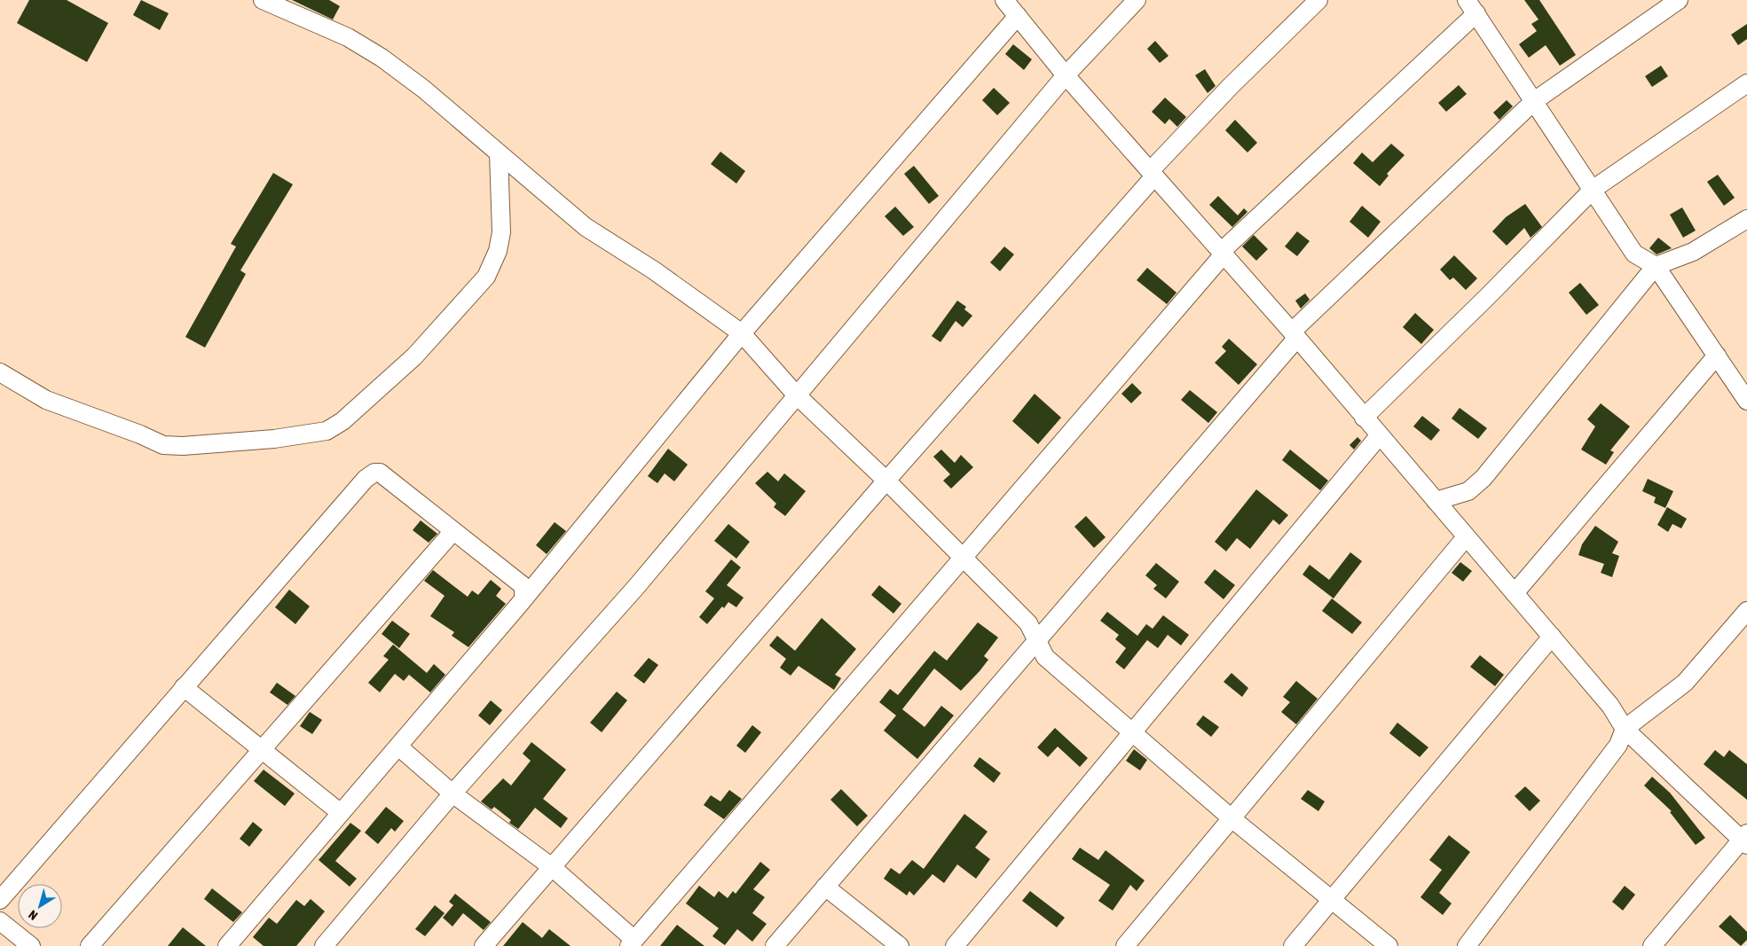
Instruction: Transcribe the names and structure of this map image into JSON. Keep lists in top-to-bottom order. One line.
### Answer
{"north":"bottom left"}
